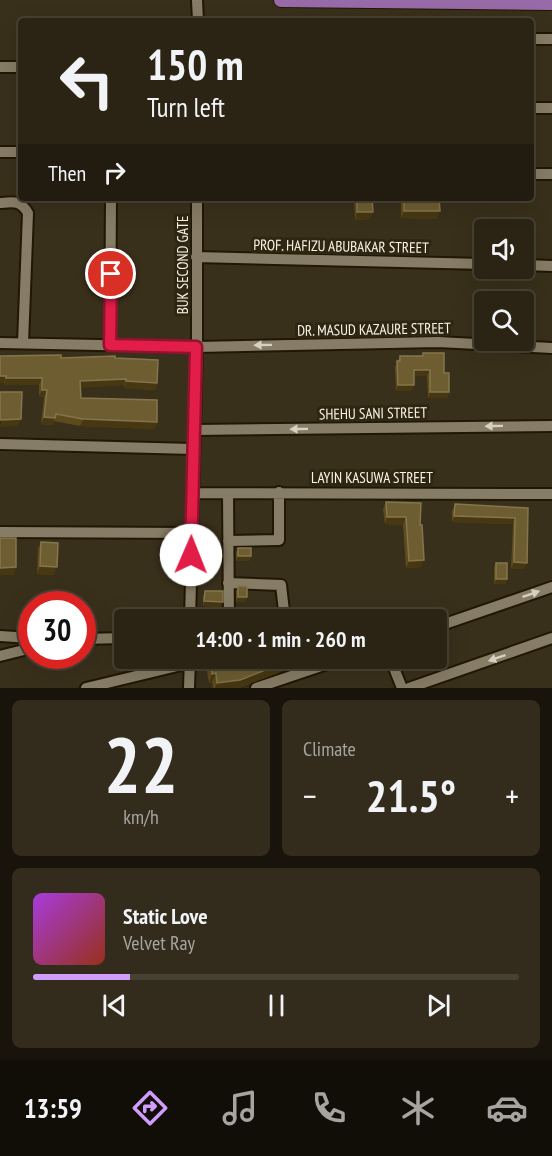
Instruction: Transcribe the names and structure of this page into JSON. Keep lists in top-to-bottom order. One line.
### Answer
{"streets":{"street":["PROF. HAFIZU ABUBAKAR STREET","BUK SECOND GATE","DR. MASUD KAZAURE STREET","SHEHU SANI STREET","LAYIN KASUWA STREET"]},"crossings":[["PROF. HAFIZU ABUBAKAR STREET","BUK SECOND GATE"],["BUK SECOND GATE","DR. MASUD KAZAURE STREET"],["BUK SECOND GATE","SHEHU SANI STREET"],["BUK SECOND GATE","LAYIN KASUWA STREET"]],"one_way":["DR. MASUD KAZAURE STREET","SHEHU SANI STREET"],"page":{"turn":["150 m","Turn left"],"then":"Then","limit":"30","trip":"14:00 · 1 min · 260 m","tile":[["22","km/h"],"Climate"],"heat":["−","21.5°","+"],"song":["Static Love","Velvet Ray"],"tabs":"13:59"}}
